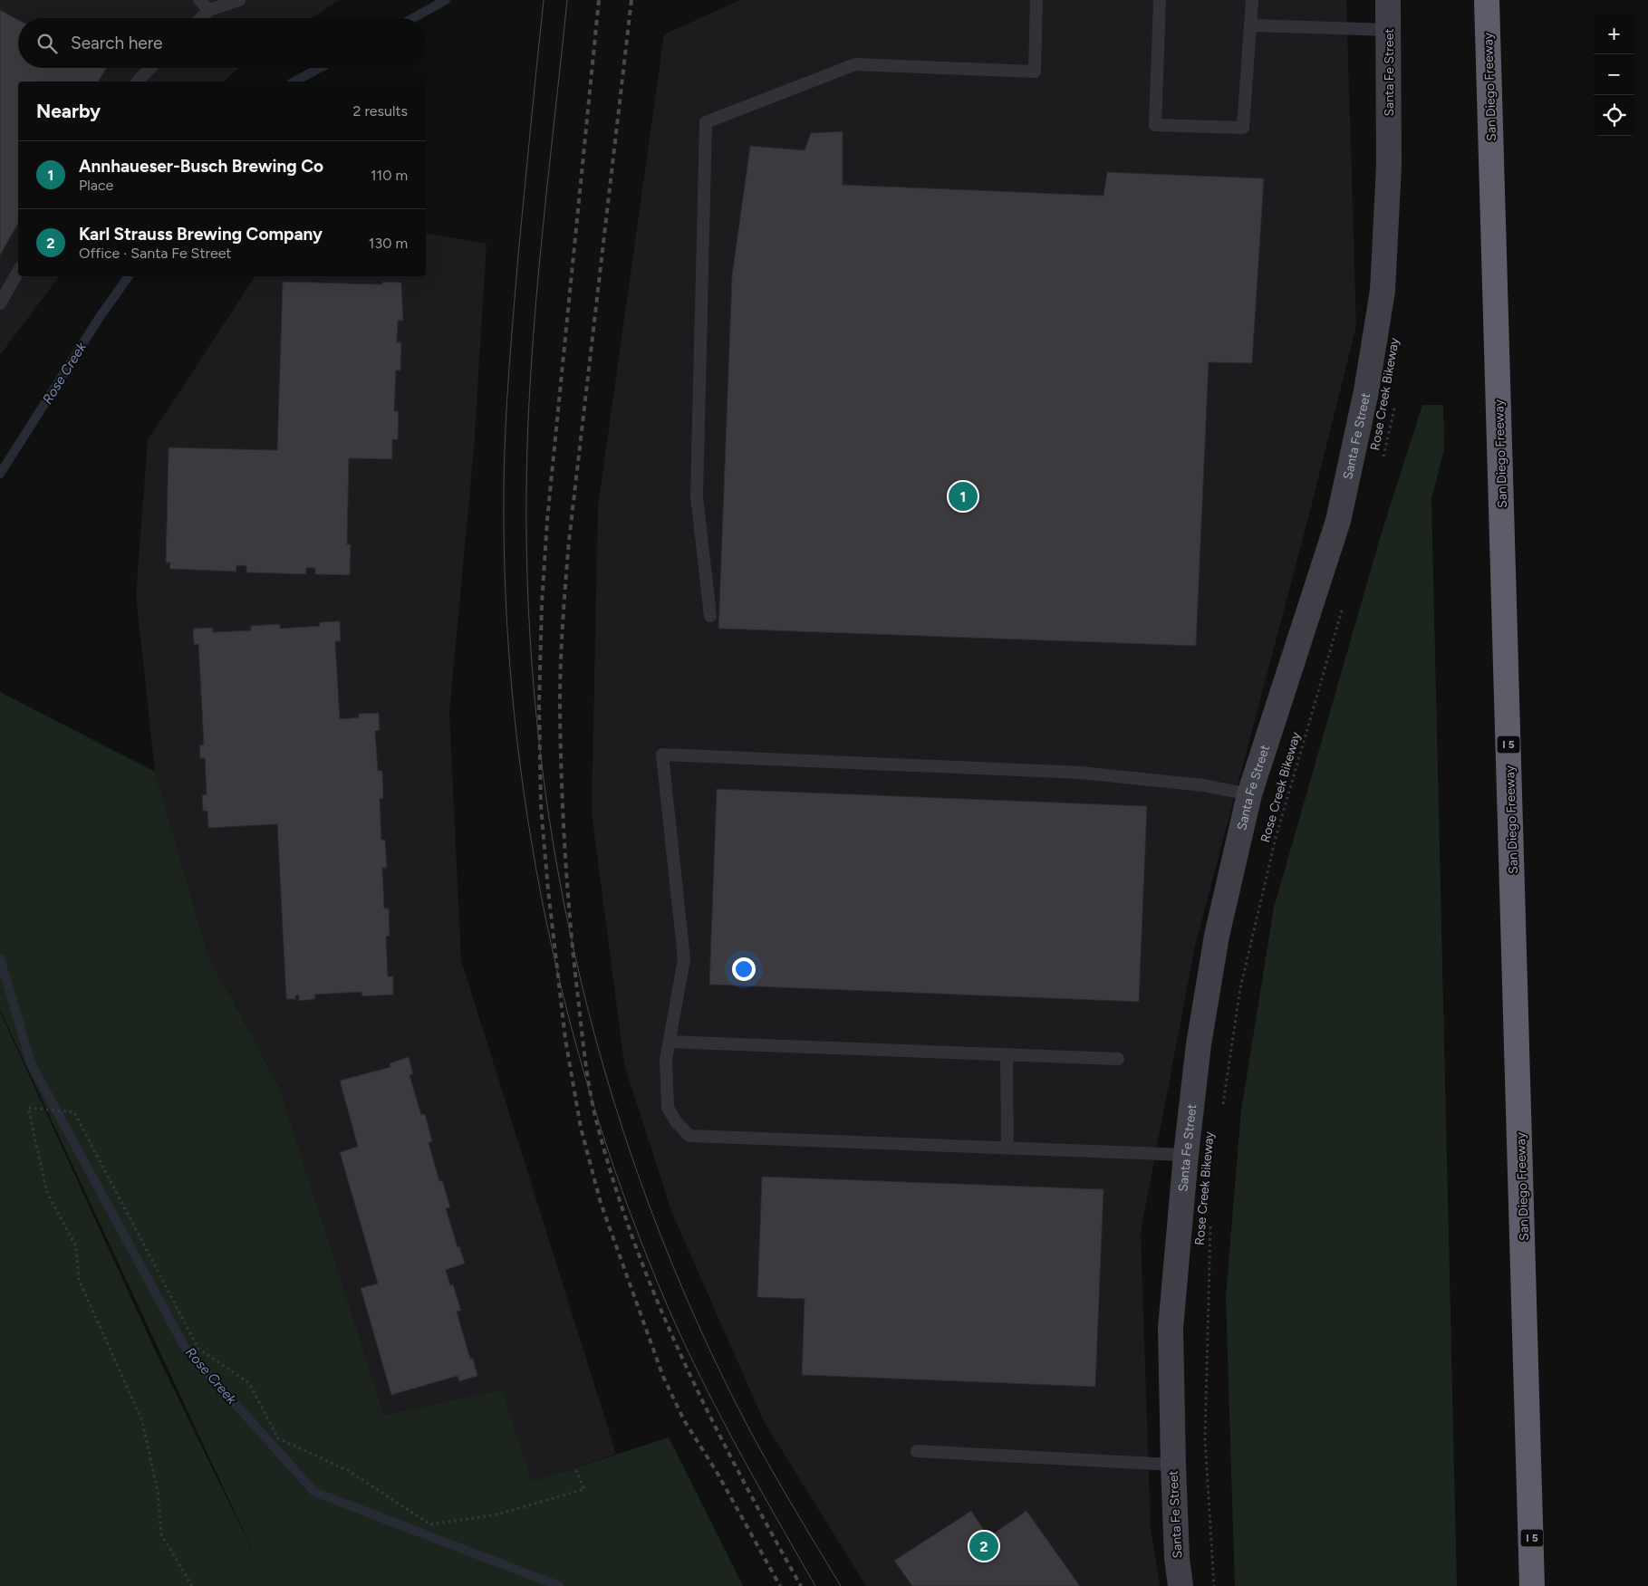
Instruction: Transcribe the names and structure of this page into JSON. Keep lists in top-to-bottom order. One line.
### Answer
{"streets":{"highway":["San Diego Freeway","I 5"],"street":["Santa Fe Street"],"path":["Rose Creek Bikeway"]},"water":["Rose Creek"],"page":{"map_buttons":["+","−"],"search":"Search here","heading":["Nearby","2 results"],"list":[{"mark":"1","name":"Annhaueser-Busch Brewing Co","note":"Place","value":"110 m"},{"mark":"2","name":"Karl Strauss Brewing Company","note":"Office · Santa Fe Street","value":"130 m"}],"pins":["1","2"]}}
